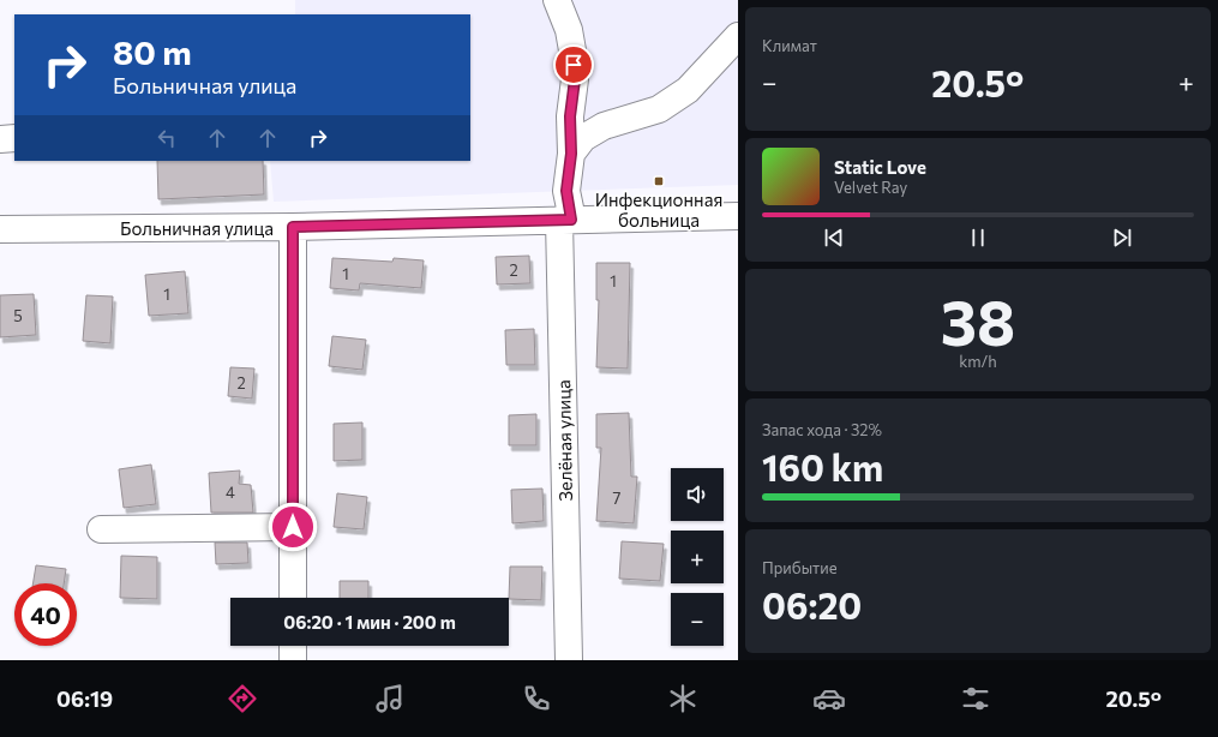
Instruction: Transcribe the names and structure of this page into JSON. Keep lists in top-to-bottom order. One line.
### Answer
{"streets":{"street":["Больничная улица","Зелёная улица"]},"crossings":[["Больничная улица","Зелёная улица"]],"places":{"transit":["Инфекционная больница"]},"house_numbers":["2","1","1","1","5","2","4","7"],"page":{"tile":["Климат",["38","km/h"],["Запас хода · 32%","160 km"],["Прибытие","06:20"]],"turn":["80 m","Больничная улица"],"heat":["−","20.5°","+"],"song":["Static Love","Velvet Ray"],"map_buttons":["+","−"],"limit":"40","trip":"06:20 · 1 мин · 200 m","tabs":["06:19","20.5°"]}}
